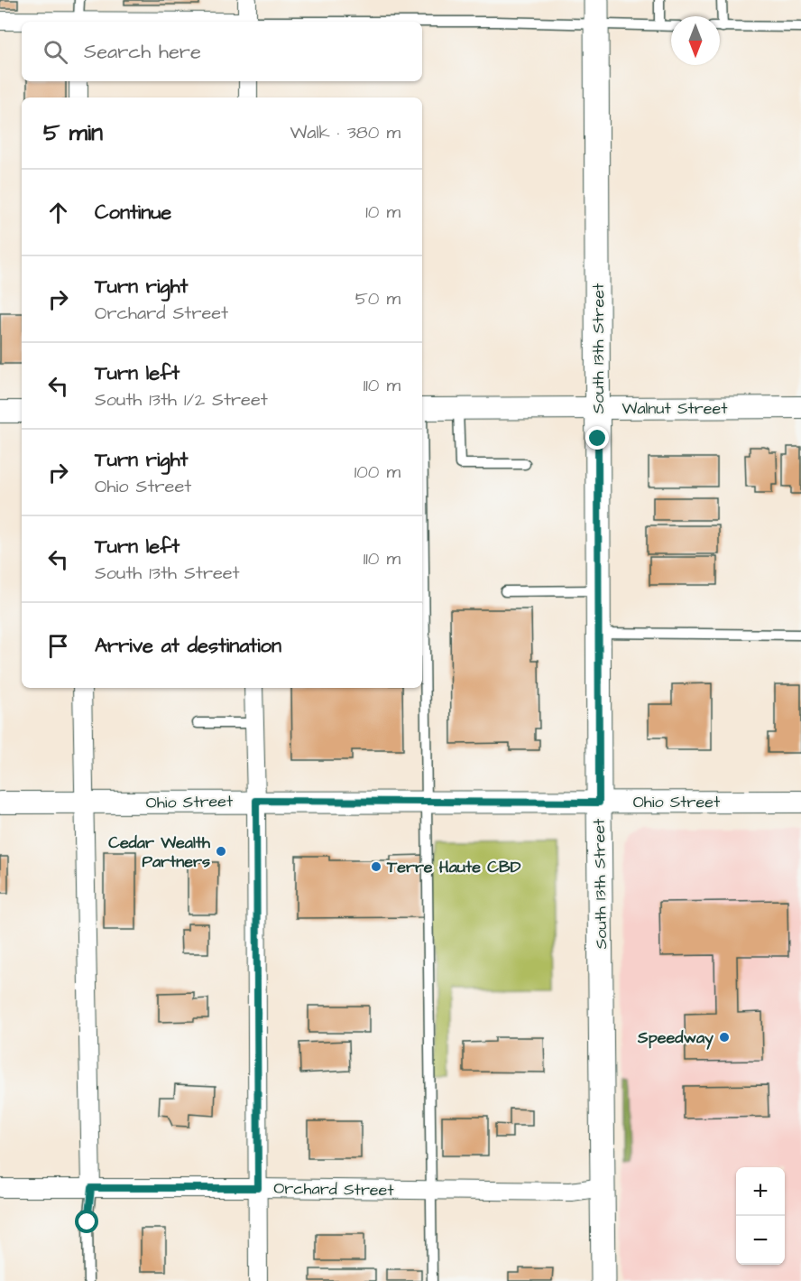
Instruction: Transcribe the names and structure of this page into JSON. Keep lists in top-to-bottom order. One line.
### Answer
{"streets":{"main road":["South 13th Street"],"street":["Walnut Street","Ohio Street","Orchard Street"]},"crossings":[["South 13th Street","Walnut Street"],["South 13th Street","Ohio Street"],["South 13th Street","Orchard Street"]],"places":["Cedar Wealth Partners","Terre Haute CBD","Speedway"],"north":"bottom","page":{"search":"Search here","heading":["5 min","Walk · 380 m"],"list":[["Continue","10 m"],["Turn right","Orchard Street","50 m"],["Turn left","South 13th 1/2 Street","110 m"],["Turn right","Ohio Street","100 m"],["Turn left","South 13th Street","110 m"],"Arrive at destination"],"map_buttons":["+","−"]}}
